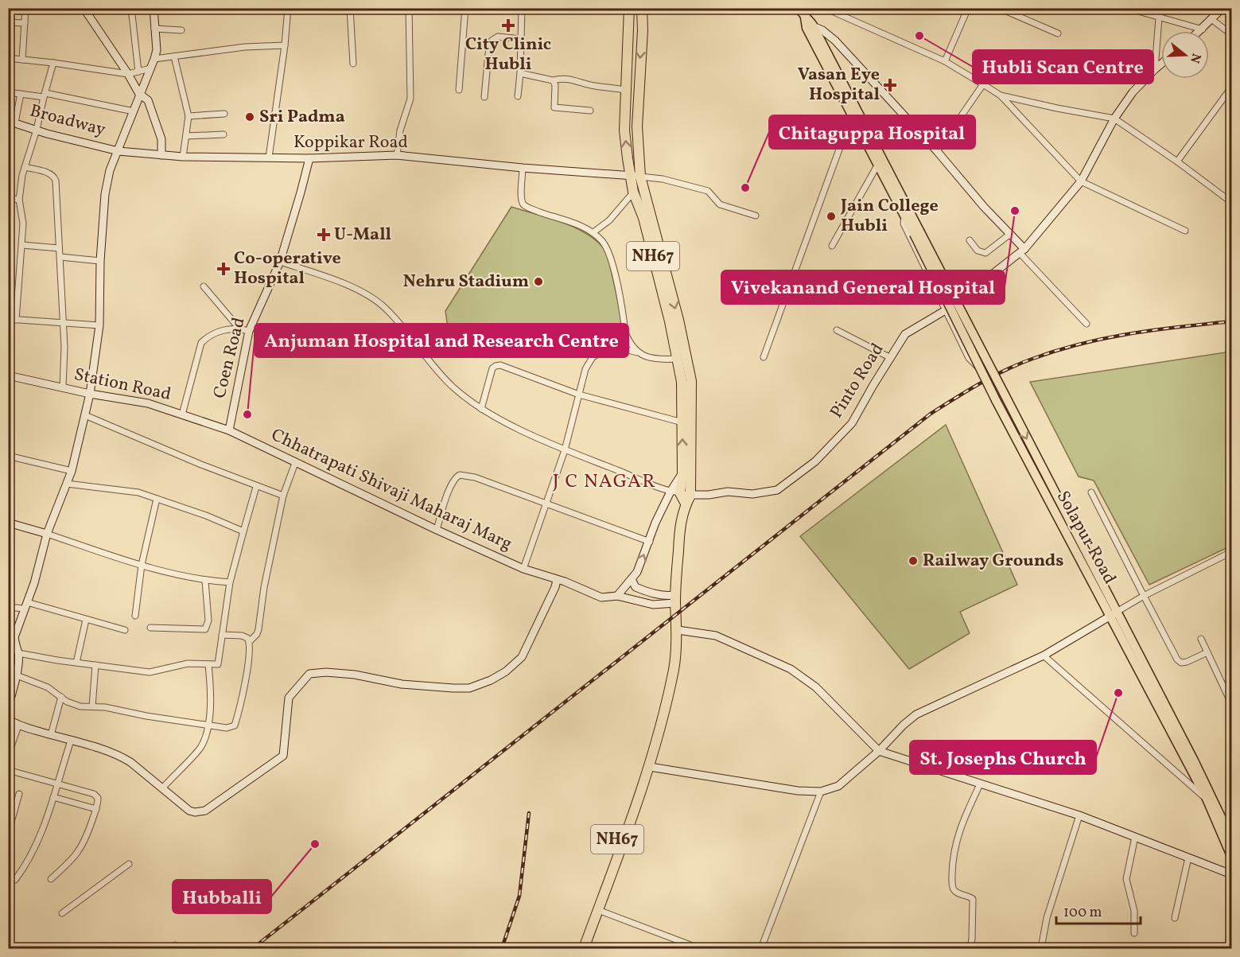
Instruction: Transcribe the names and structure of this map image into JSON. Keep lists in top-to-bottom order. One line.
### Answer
{"streets":{"highway":["NH67"],"main road":["Solapur Road"],"street":["Broadway","Koppikar Road","Coen Road","Pinto Road","Station Road","Chhatrapati Shivaji Maharaj Marg"]},"crossings":[["Broadway","Koppikar Road"],["Koppikar Road","NH67"],["Koppikar Road","Coen Road"],["NH67","Pinto Road"],["Coen Road","Station Road"],["Coen Road","Chhatrapati Shivaji Maharaj Marg"],["Station Road","Chhatrapati Shivaji Maharaj Marg"]],"districts":["J C NAGAR"],"places":{"health":["City Clinic Hubli","Vasan Eye Hospital","U-Mall","Co-operative Hospital"],"other":["Hubli Scan Centre","Sri Padma","Chitaguppa Hospital","Vivekanand General Hospital","Jain College Hubli","Nehru Stadium","Anjuman Hospital and Research Centre","Railway Grounds","St. Josephs Church","Hubballi"]},"scale_bar":"100 m","north":"right"}
